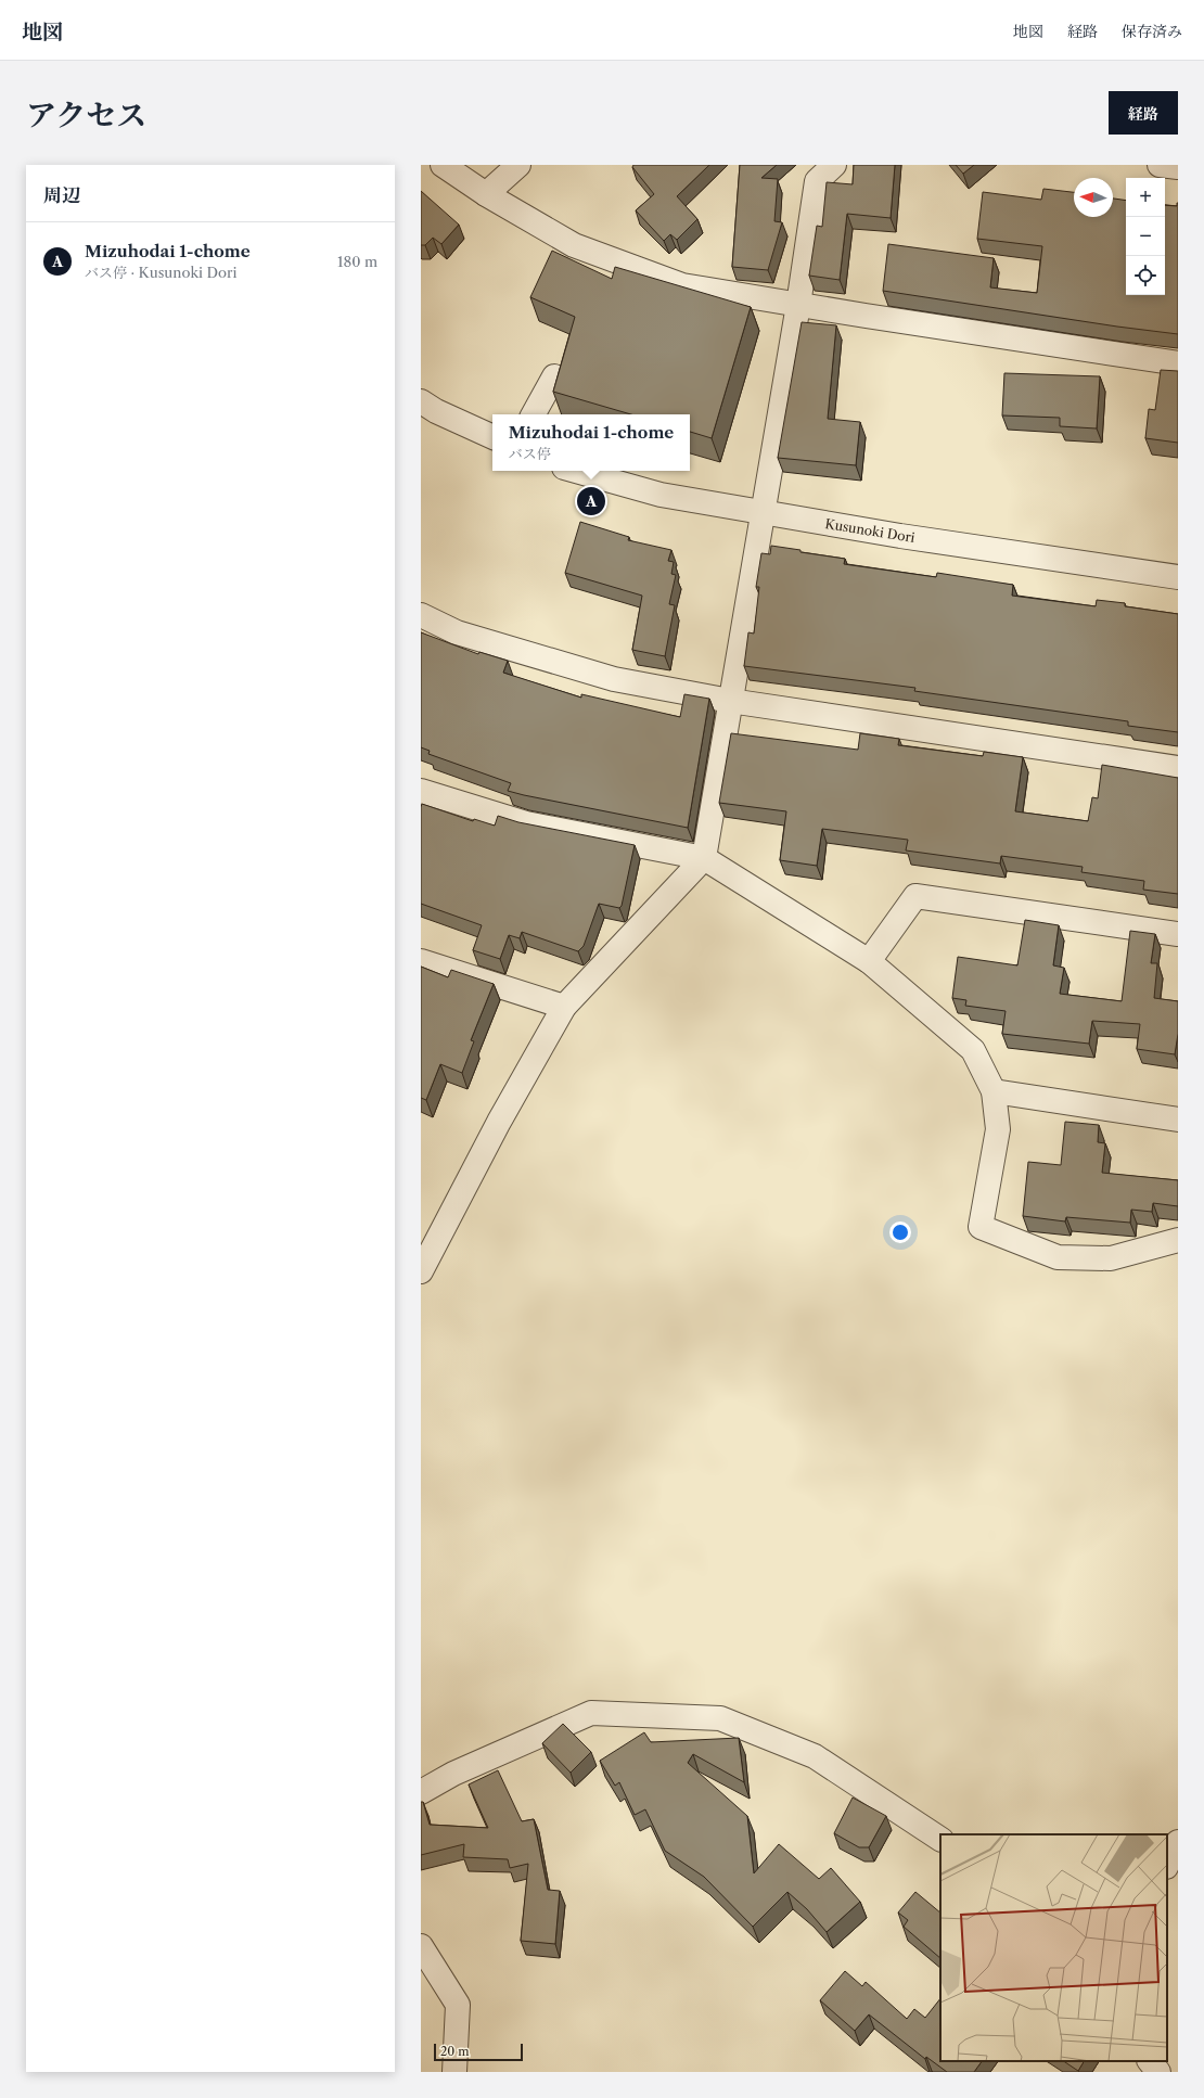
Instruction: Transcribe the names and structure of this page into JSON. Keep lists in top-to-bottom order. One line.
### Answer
{"streets":{"street":["Kusunoki Dori"]},"scale_bar":"20 m","north":"left","page":{"header":"地図","nav":["地図","経路","保存済み"],"title":"アクセス","buttons":"経路","heading":"周辺","map_buttons":["+","−"],"list":[{"mark":"A","name":"Mizuhodai 1-chome","note":"バス停 · Kusunoki Dori","value":"180 m"}],"popup":["Mizuhodai 1-chome","バス停"],"pins":"A","scale":"20 m"}}
